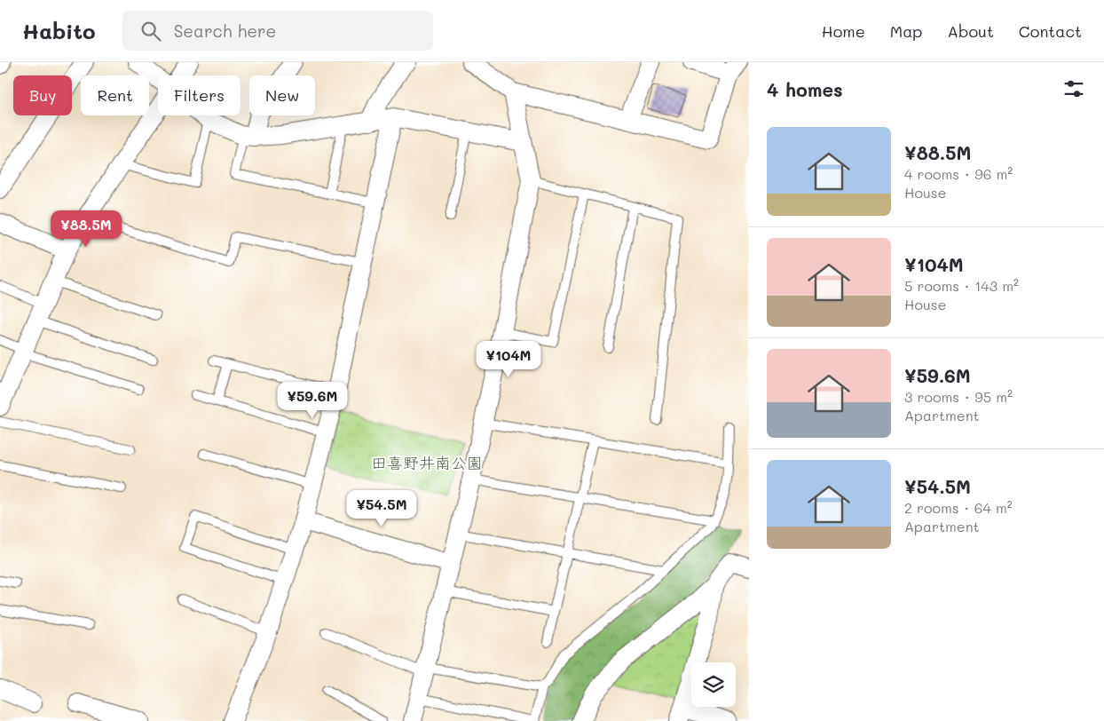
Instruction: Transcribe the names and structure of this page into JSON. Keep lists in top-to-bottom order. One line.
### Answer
{"parks":["田喜野井南公園"],"page":{"header":"Habito","search":"Search here","nav":["Home","Map","About","Contact"],"heading":"4 homes","chip":["Buy","Rent","Filters","New"],"list":[{"name":"¥88.5M","note":"4 rooms · 96 m² · House"},{"name":"¥104M","note":"5 rooms · 143 m² · House"},{"name":"¥59.6M","note":"3 rooms · 95 m² · Apartment"},{"name":"¥54.5M","note":"2 rooms · 64 m² · Apartment"}],"price":["¥88.5M","¥104M","¥59.6M","¥54.5M"]}}
